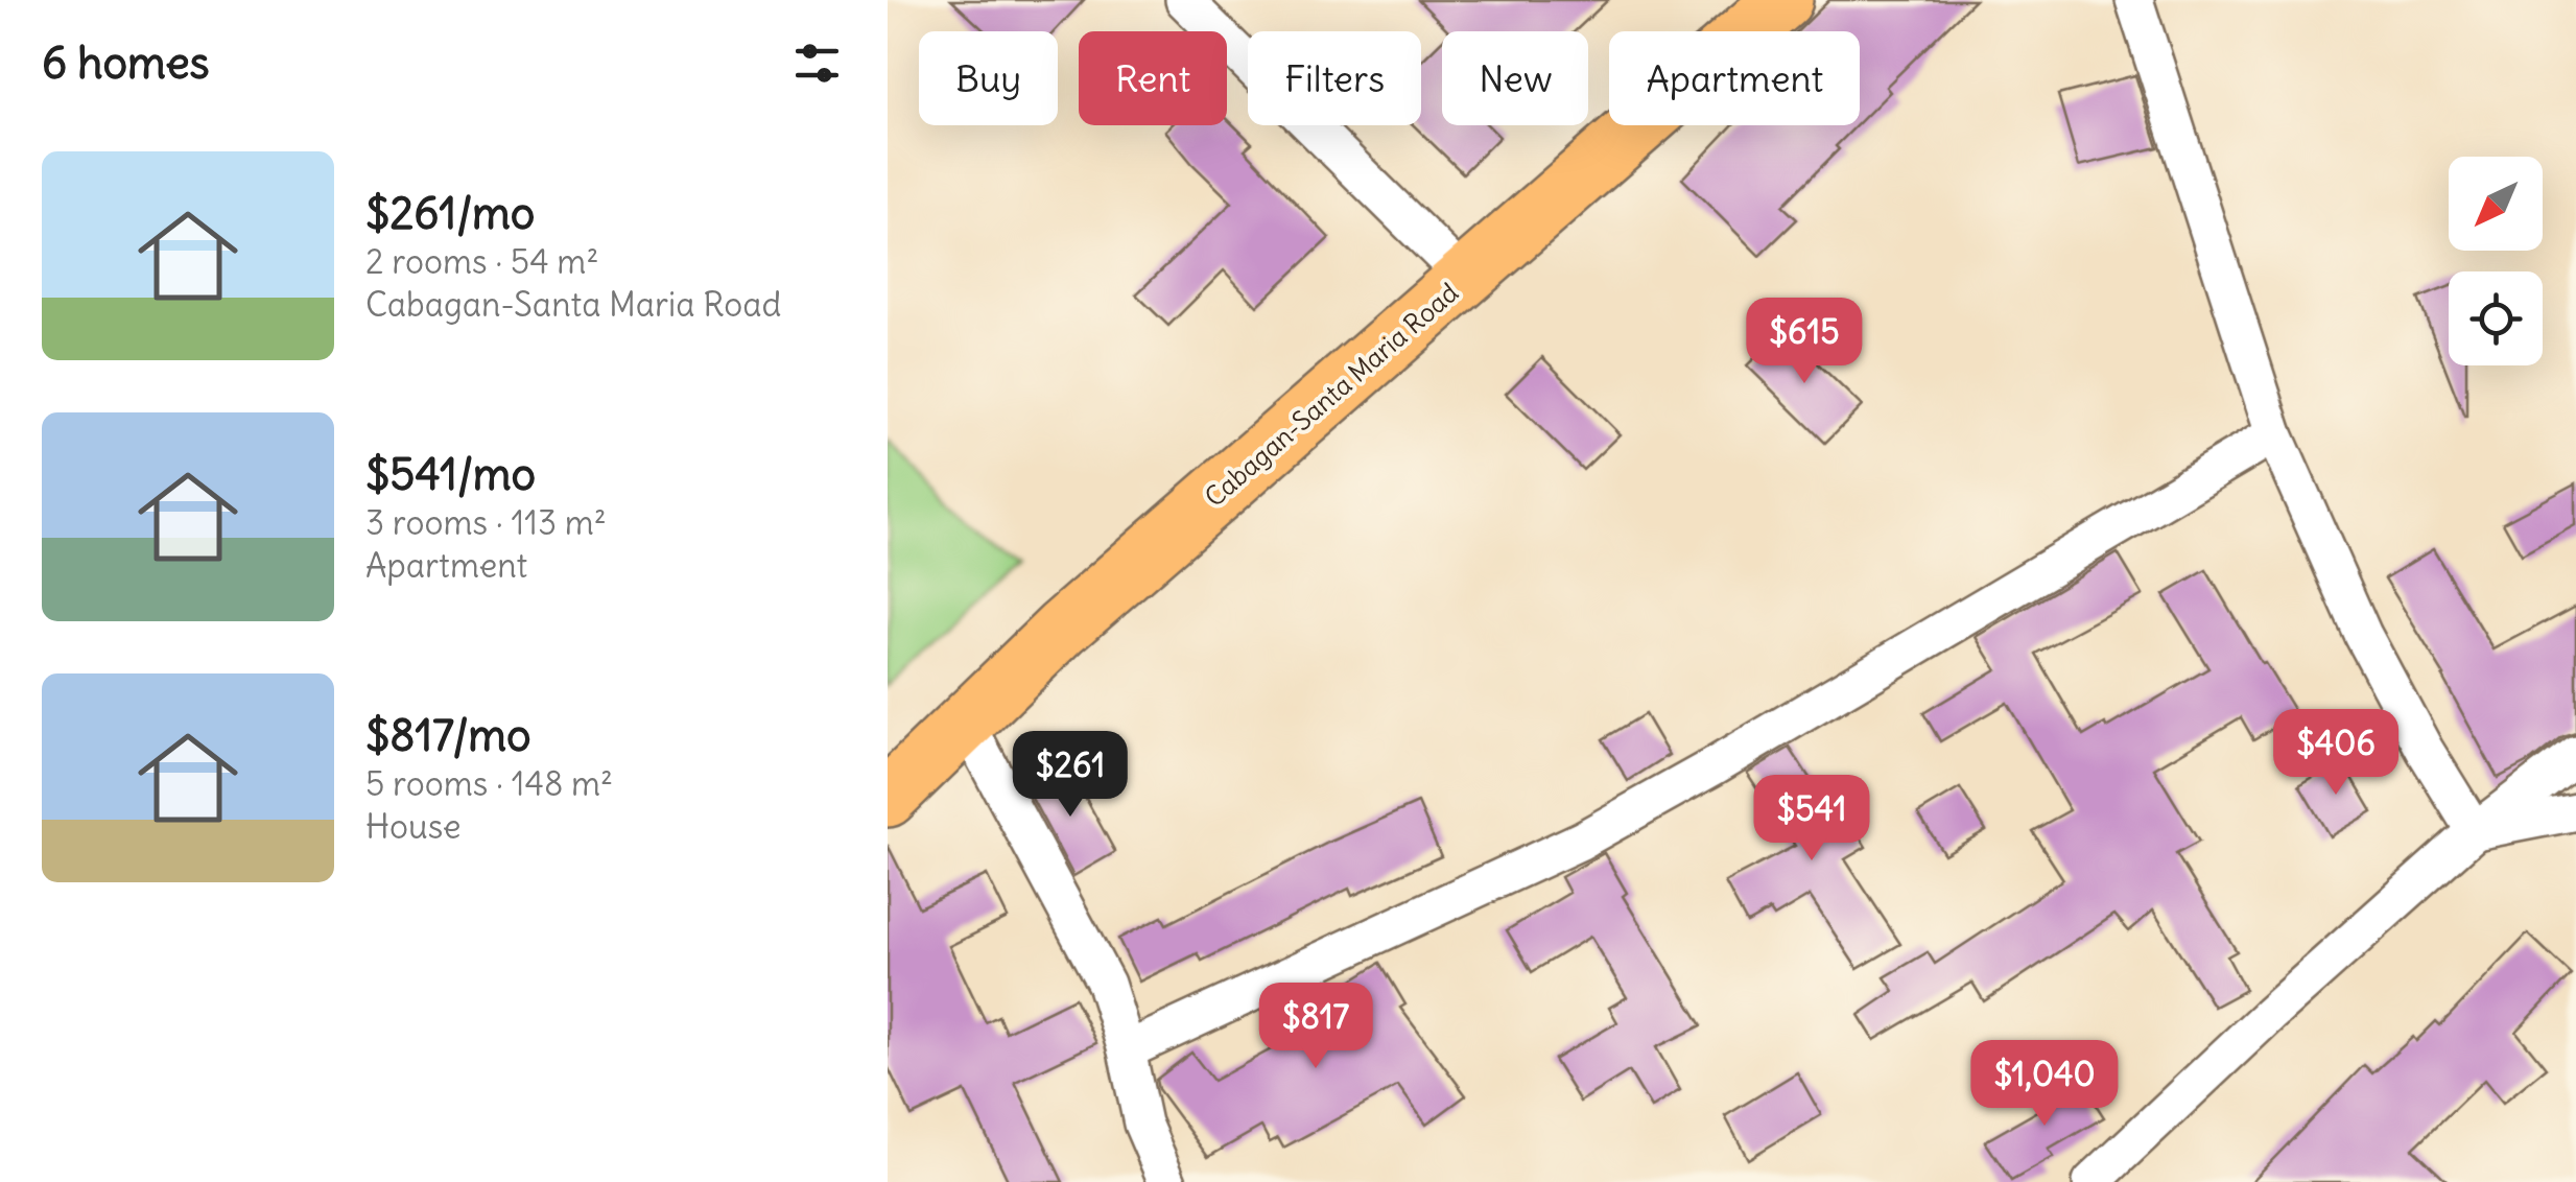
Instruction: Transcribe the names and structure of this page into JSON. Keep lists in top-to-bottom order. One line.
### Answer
{"streets":{"main road":["Cabagan-Santa Maria Road"]},"north":"bottom left","page":{"heading":"6 homes","chip":["Buy","Rent","Filters","New","Apartment"],"list":[{"name":"$261/mo","note":"2 rooms · 54 m² · Cabagan-Santa Maria Road"},{"name":"$541/mo","note":"3 rooms · 113 m² · Apartment"},{"name":"$817/mo","note":"5 rooms · 148 m² · House"}],"price":["$615","$406","$261","$541","$817","$1,040"]}}
